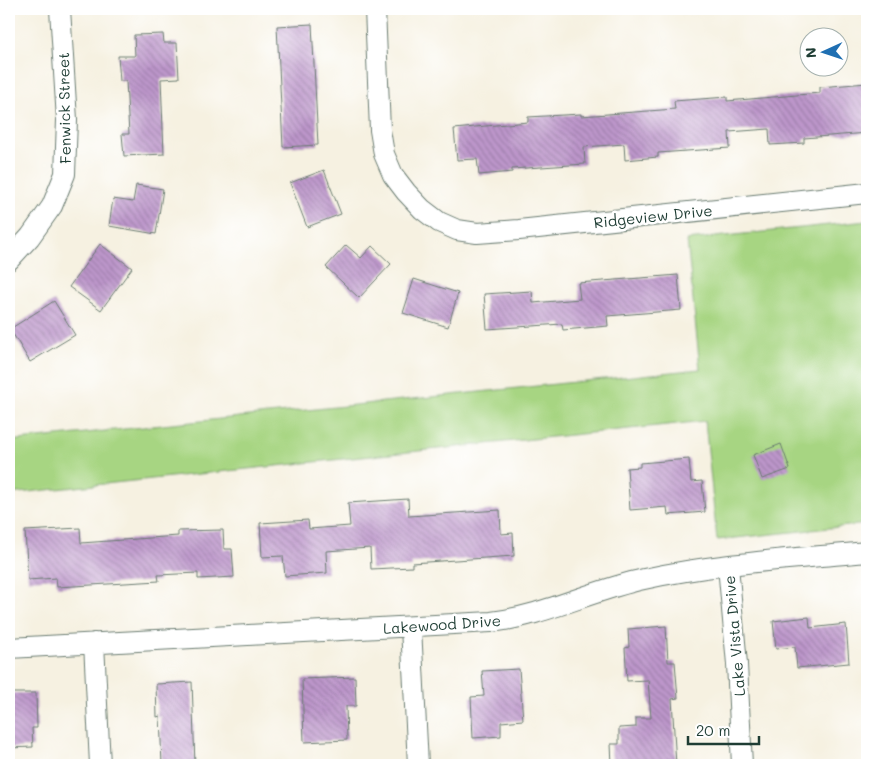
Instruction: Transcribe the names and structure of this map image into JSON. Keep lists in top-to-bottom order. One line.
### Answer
{"streets":{"street":["Fenwick Street","Ridgeview Drive","Lakewood Drive","Lake Vista Drive"]},"crossings":[["Lakewood Drive","Lake Vista Drive"]],"scale_bar":"20 m","north":"left"}
